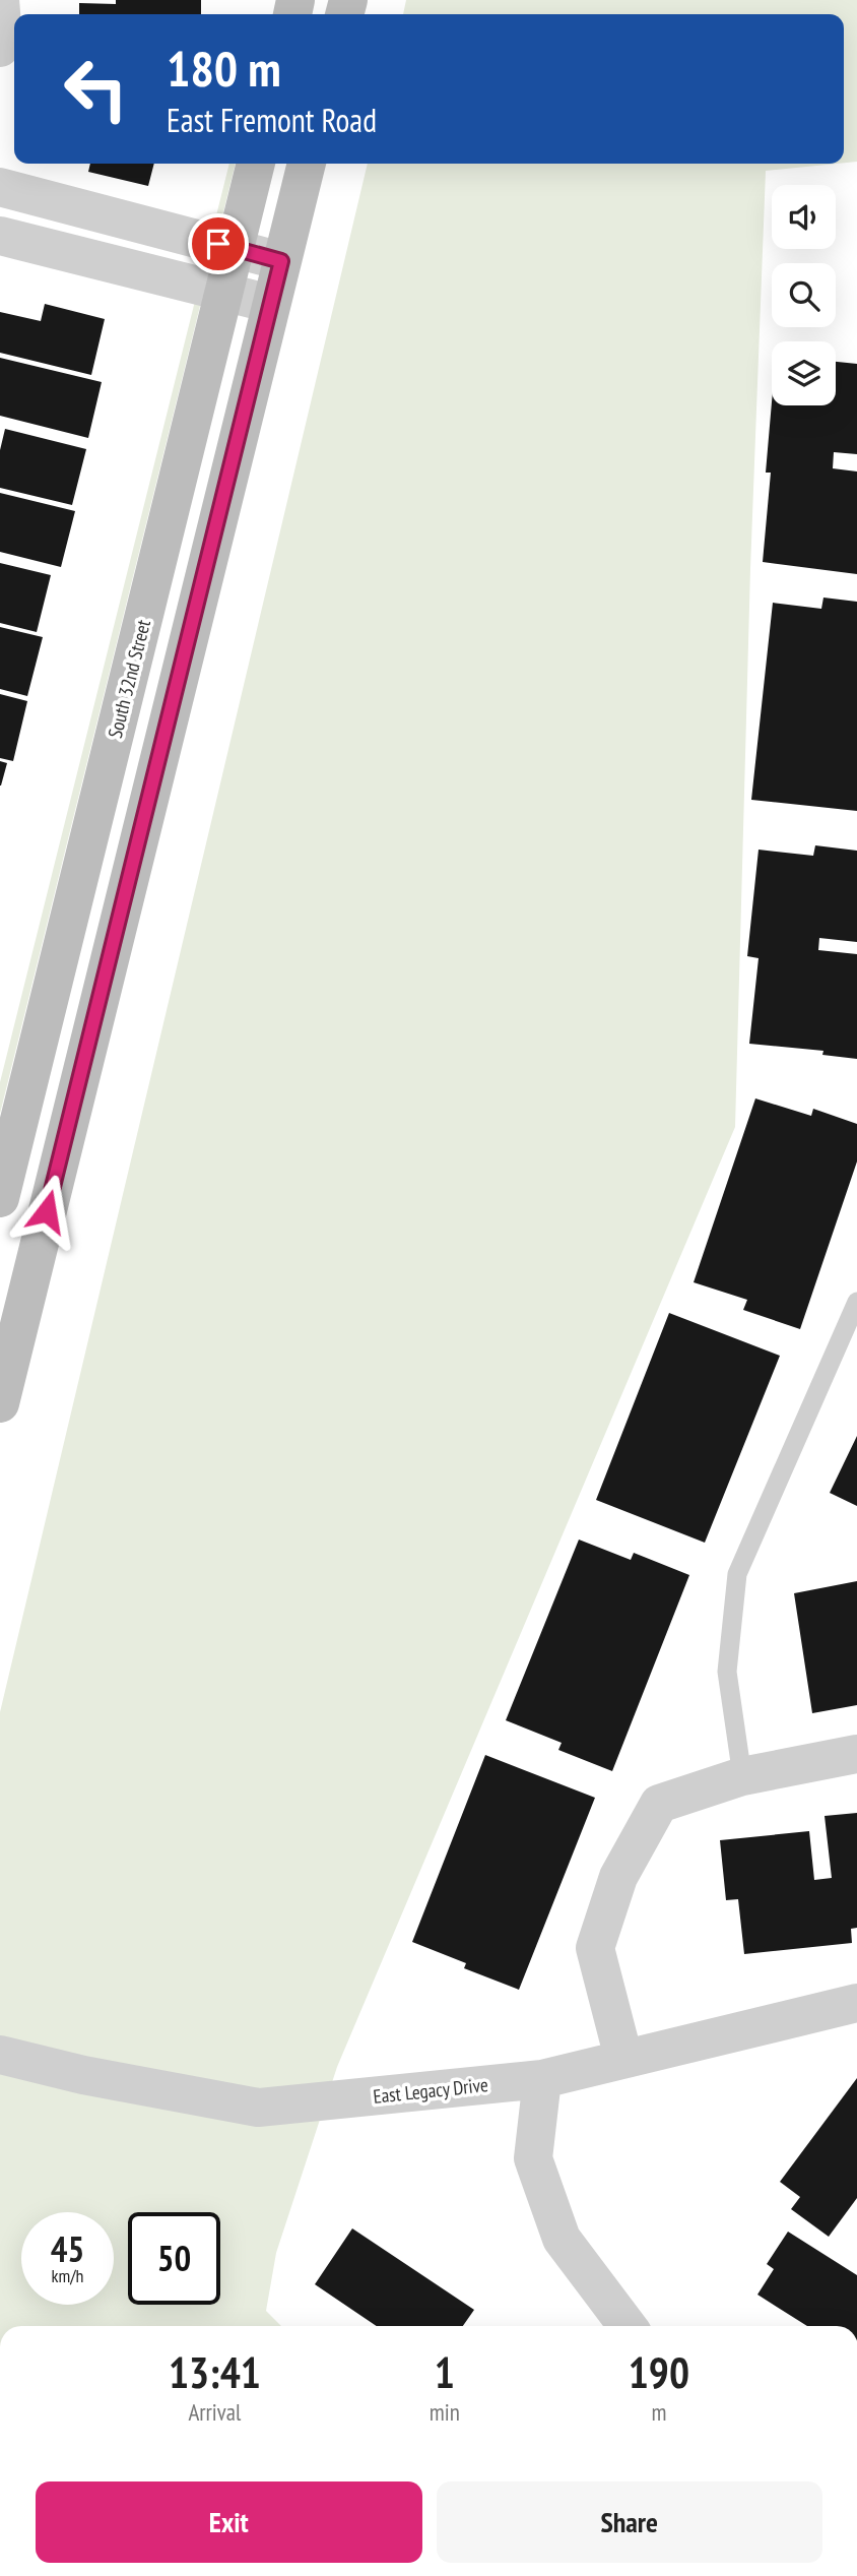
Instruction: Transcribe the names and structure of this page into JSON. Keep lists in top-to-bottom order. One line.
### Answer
{"streets":{"main road":["South 32nd Street"],"street":["East Legacy Drive"]},"page":{"turn":["180 m","East Fremont Road"],"speed":"45 km/h","limit":"50","eta":["13:41","Arrival","1","min","190","m"],"buttons":["Exit","Share"]}}
